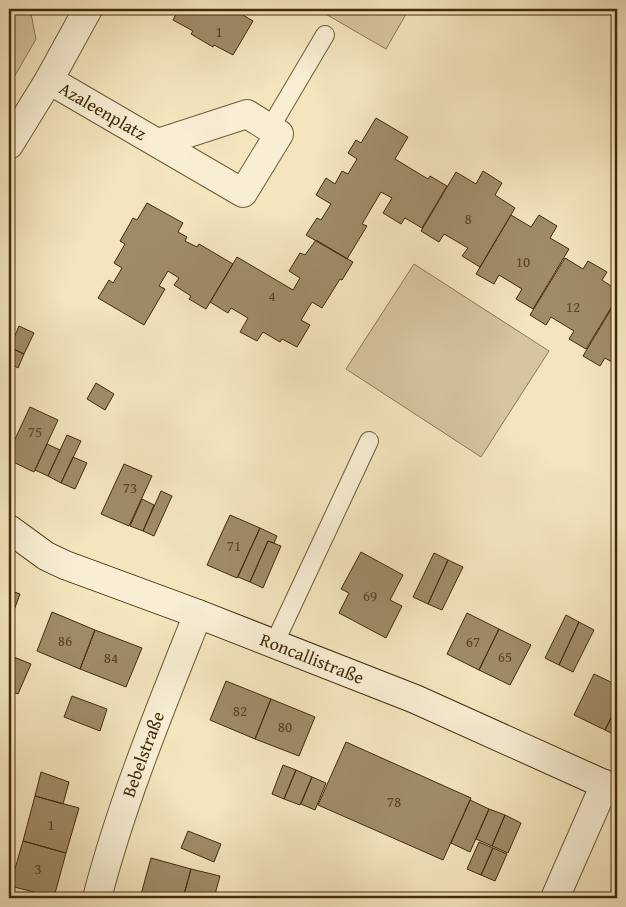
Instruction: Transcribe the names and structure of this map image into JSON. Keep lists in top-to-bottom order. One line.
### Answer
{"streets":{"street":["Azaleenplatz","Roncallistraße","Bebelstraße"]},"crossings":[["Roncallistraße","Bebelstraße"]],"house_numbers":["1","8","10","4","12","75","73","71","69","86","67","65","84","82","80","78","1","3"]}
